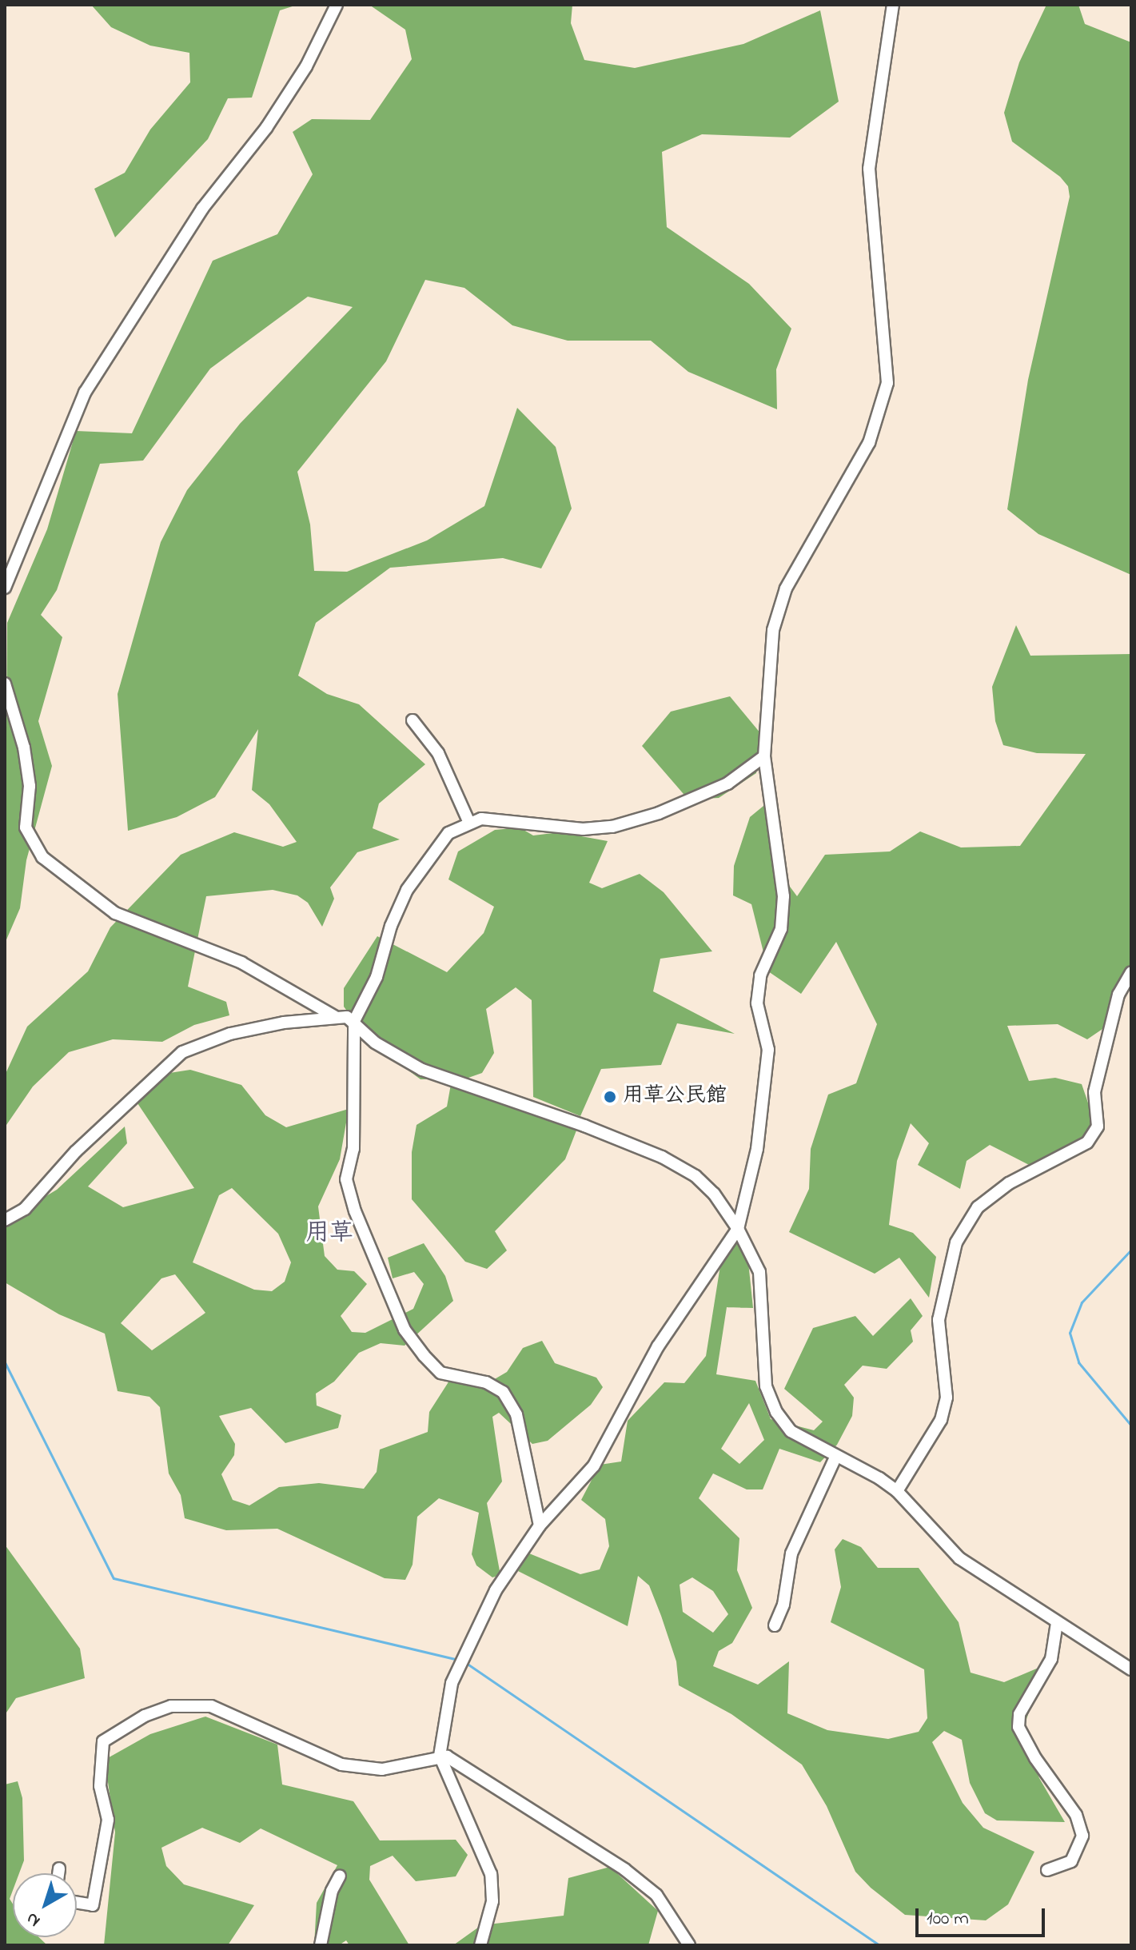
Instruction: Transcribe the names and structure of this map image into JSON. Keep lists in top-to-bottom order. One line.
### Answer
{"districts":["用草"],"places":["用草公民館"],"scale_bar":"100 m","north":"bottom left"}
